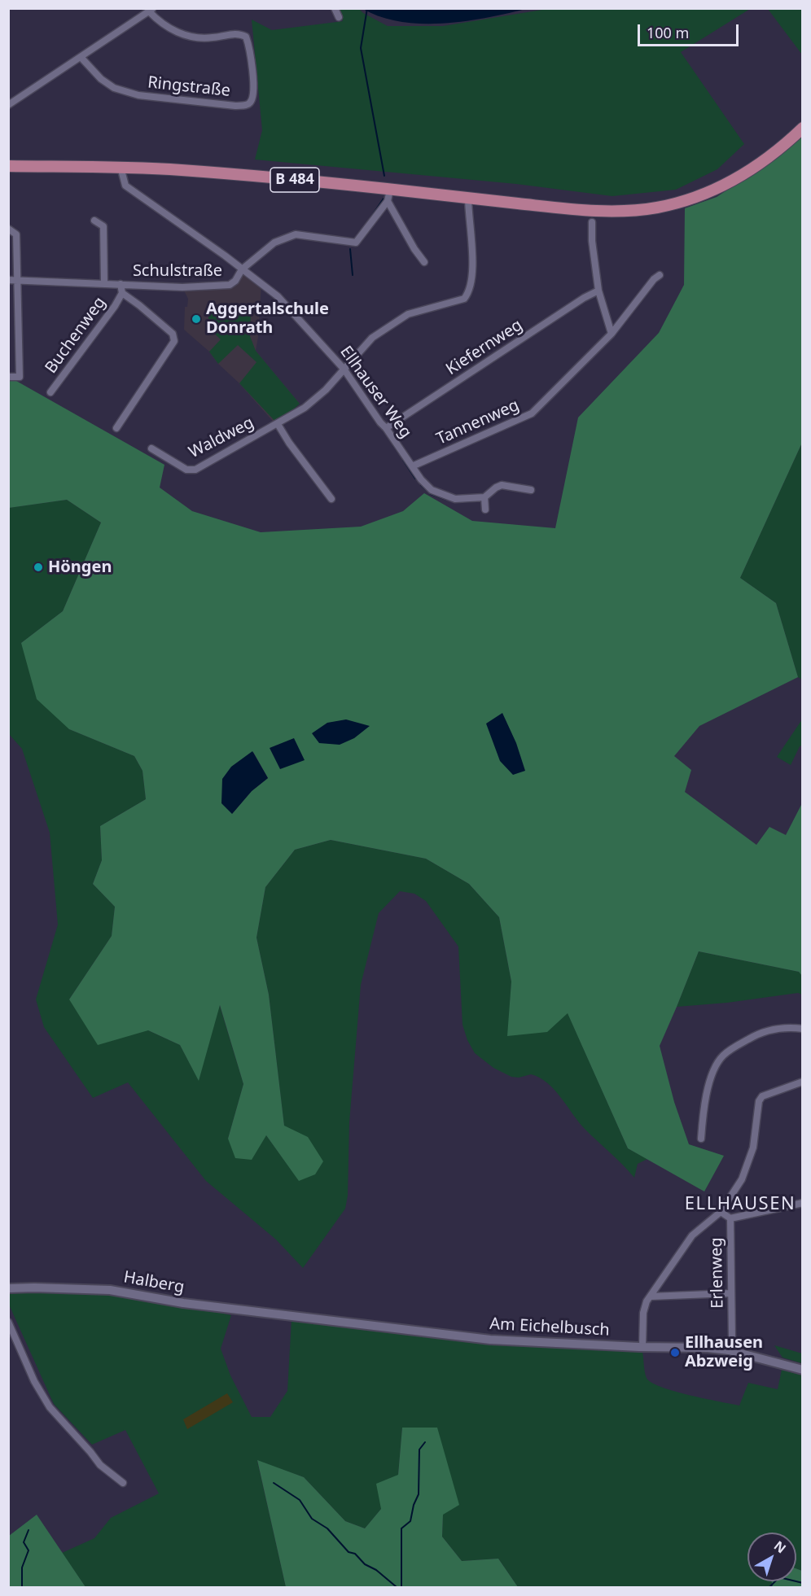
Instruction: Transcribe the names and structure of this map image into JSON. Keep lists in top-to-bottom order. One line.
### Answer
{"streets":{"main road":["B 484"],"street":["Ringstraße","Schulstraße","Buchenweg","Kiefernweg","Ellhauser Weg","Tannenweg","Waldweg","Erlenweg","Halberg","Am Eichelbusch"]},"crossings":[["B 484","Schulstraße"],["B 484","Ellhauser Weg"],["B 484","Waldweg"],["Schulstraße","Ellhauser Weg"],["Kiefernweg","Ellhauser Weg"],["Ellhauser Weg","Tannenweg"],["Ellhauser Weg","Waldweg"],["Halberg","Am Eichelbusch"]],"districts":["ELLHAUSEN"],"places":["Aggertalschule Donrath","Höngen","Ellhausen Abzweig"],"scale_bar":"100 m","north":"top right"}
